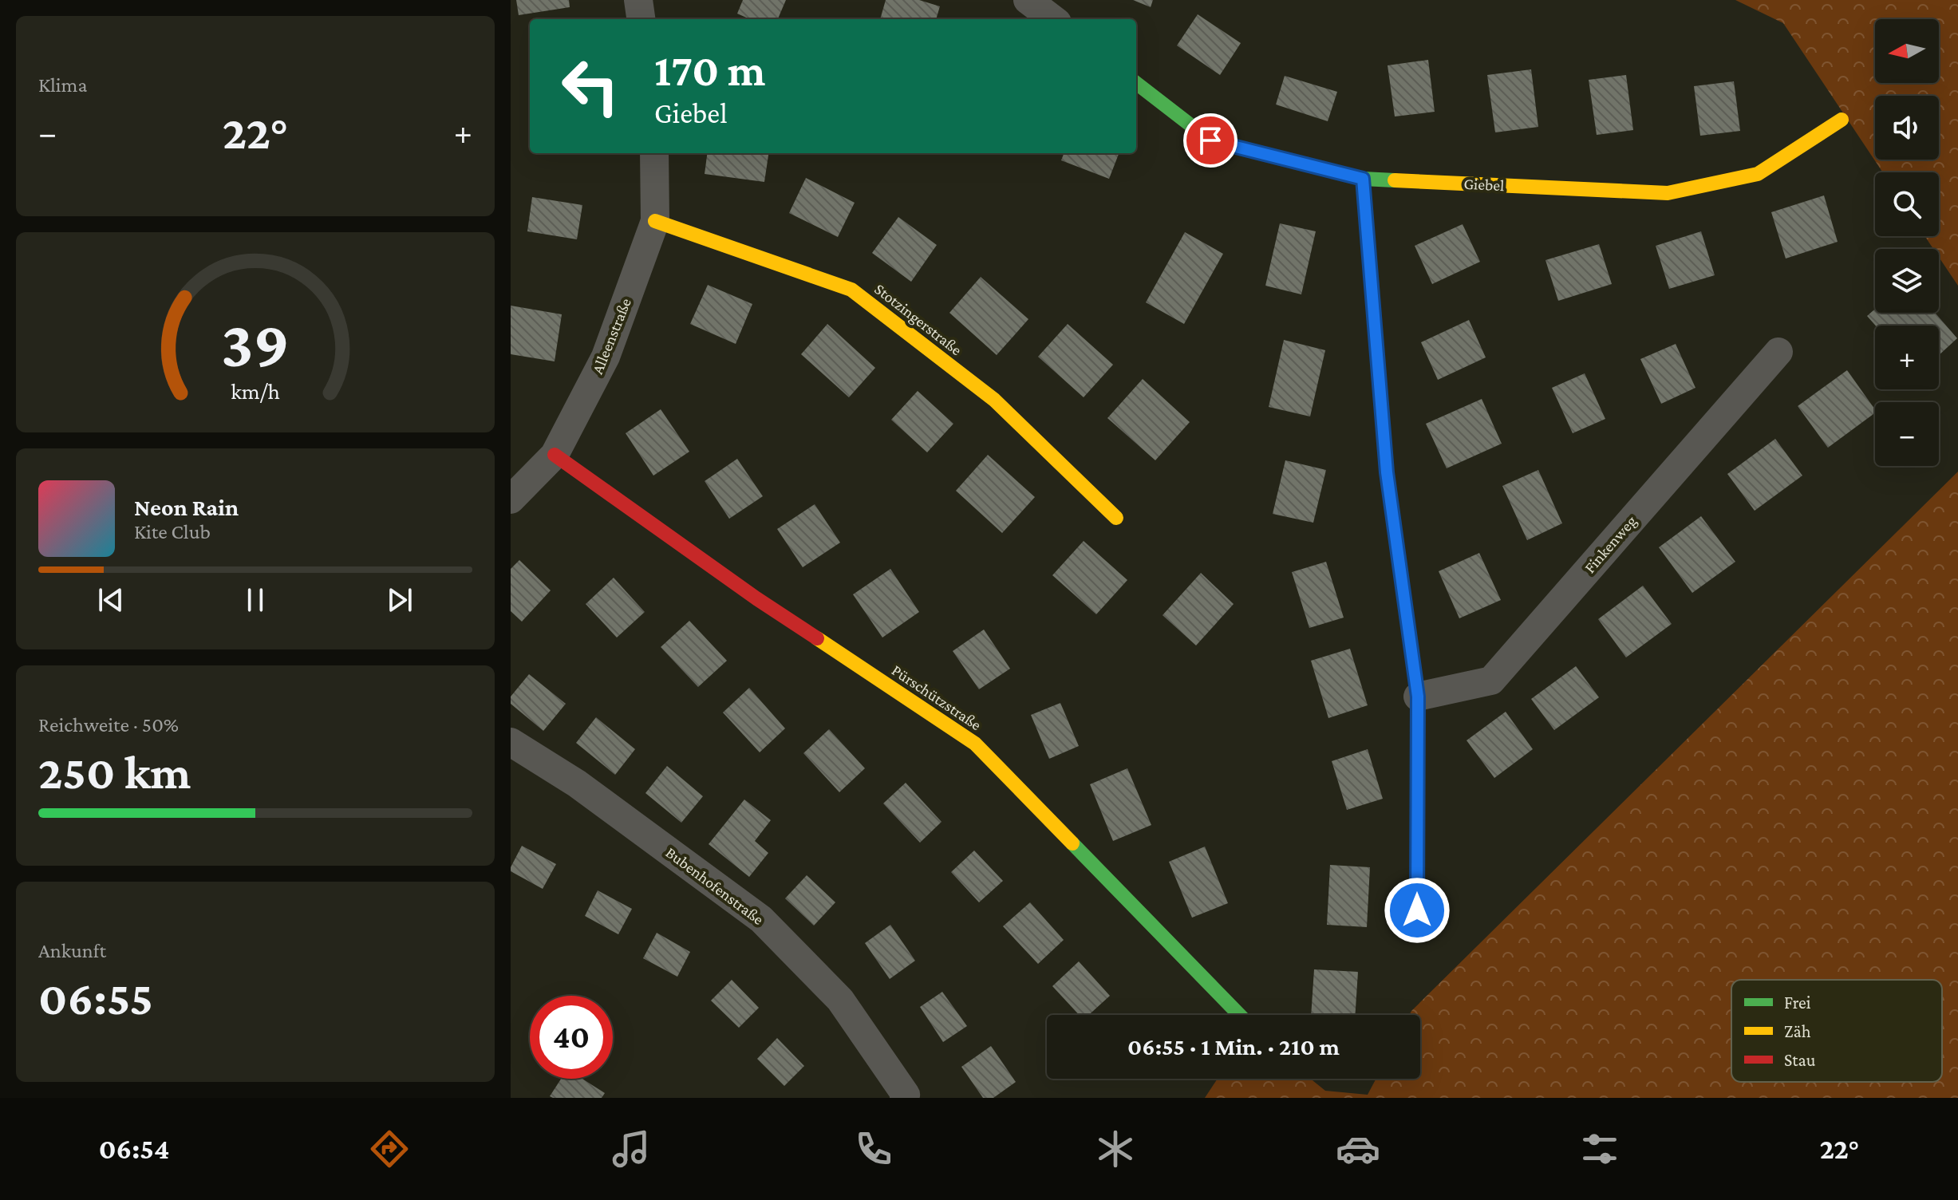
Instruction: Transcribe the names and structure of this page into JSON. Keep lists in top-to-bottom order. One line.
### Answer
{"streets":{"street":["Giebel","Stotzingerstraße","Alleenstraße","Finkenweg","Pürschützstraße","Bubenhofenstraße"]},"crossings":[["Stotzingerstraße","Alleenstraße"],["Alleenstraße","Pürschützstraße"]],"legend":["Frei","Zäh","Stau"],"north":"left","page":{"tile":["Klima",["Reichweite · 50%","250 km"],["Ankunft","06:55"]],"map_buttons":["+","−"],"turn":["170 m","Giebel"],"heat":["−","22°","+"],"song":["Neon Rain","Kite Club"],"limit":"40","trip":"06:55 · 1 Min. · 210 m","tabs":["06:54","22°"],"gauge":["39","km/h"]}}
